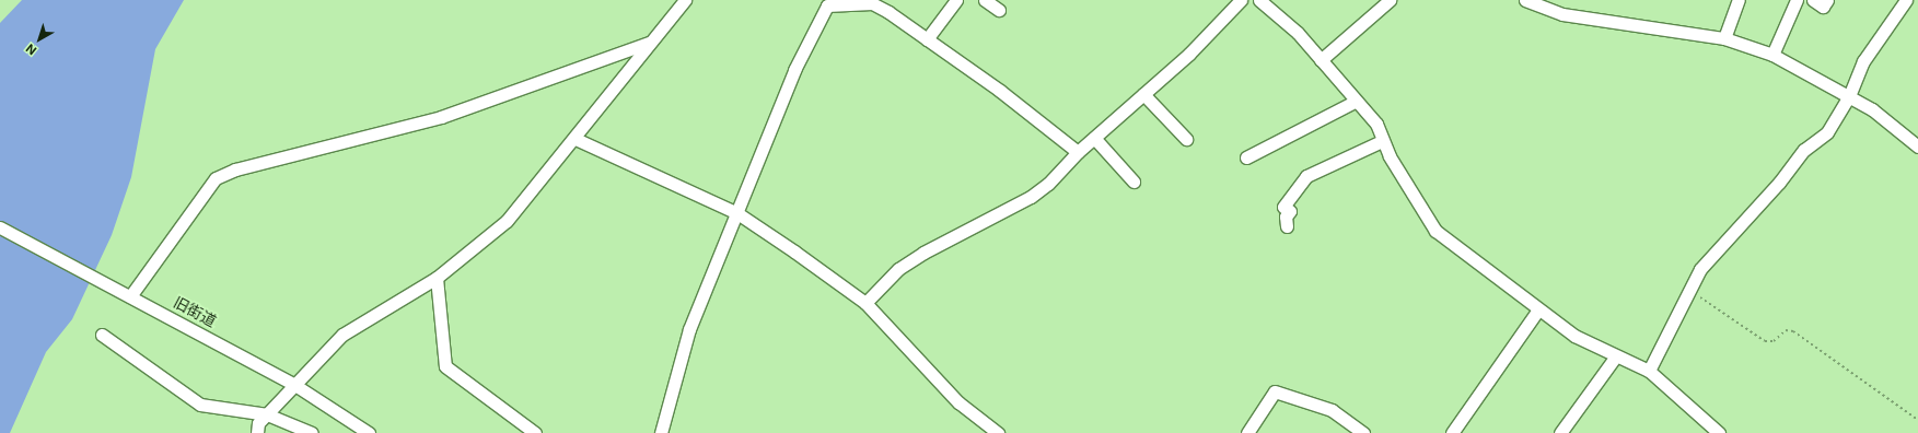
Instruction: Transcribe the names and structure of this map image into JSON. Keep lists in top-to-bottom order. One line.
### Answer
{"streets":{"street":["旧街道"]},"north":"bottom left"}
